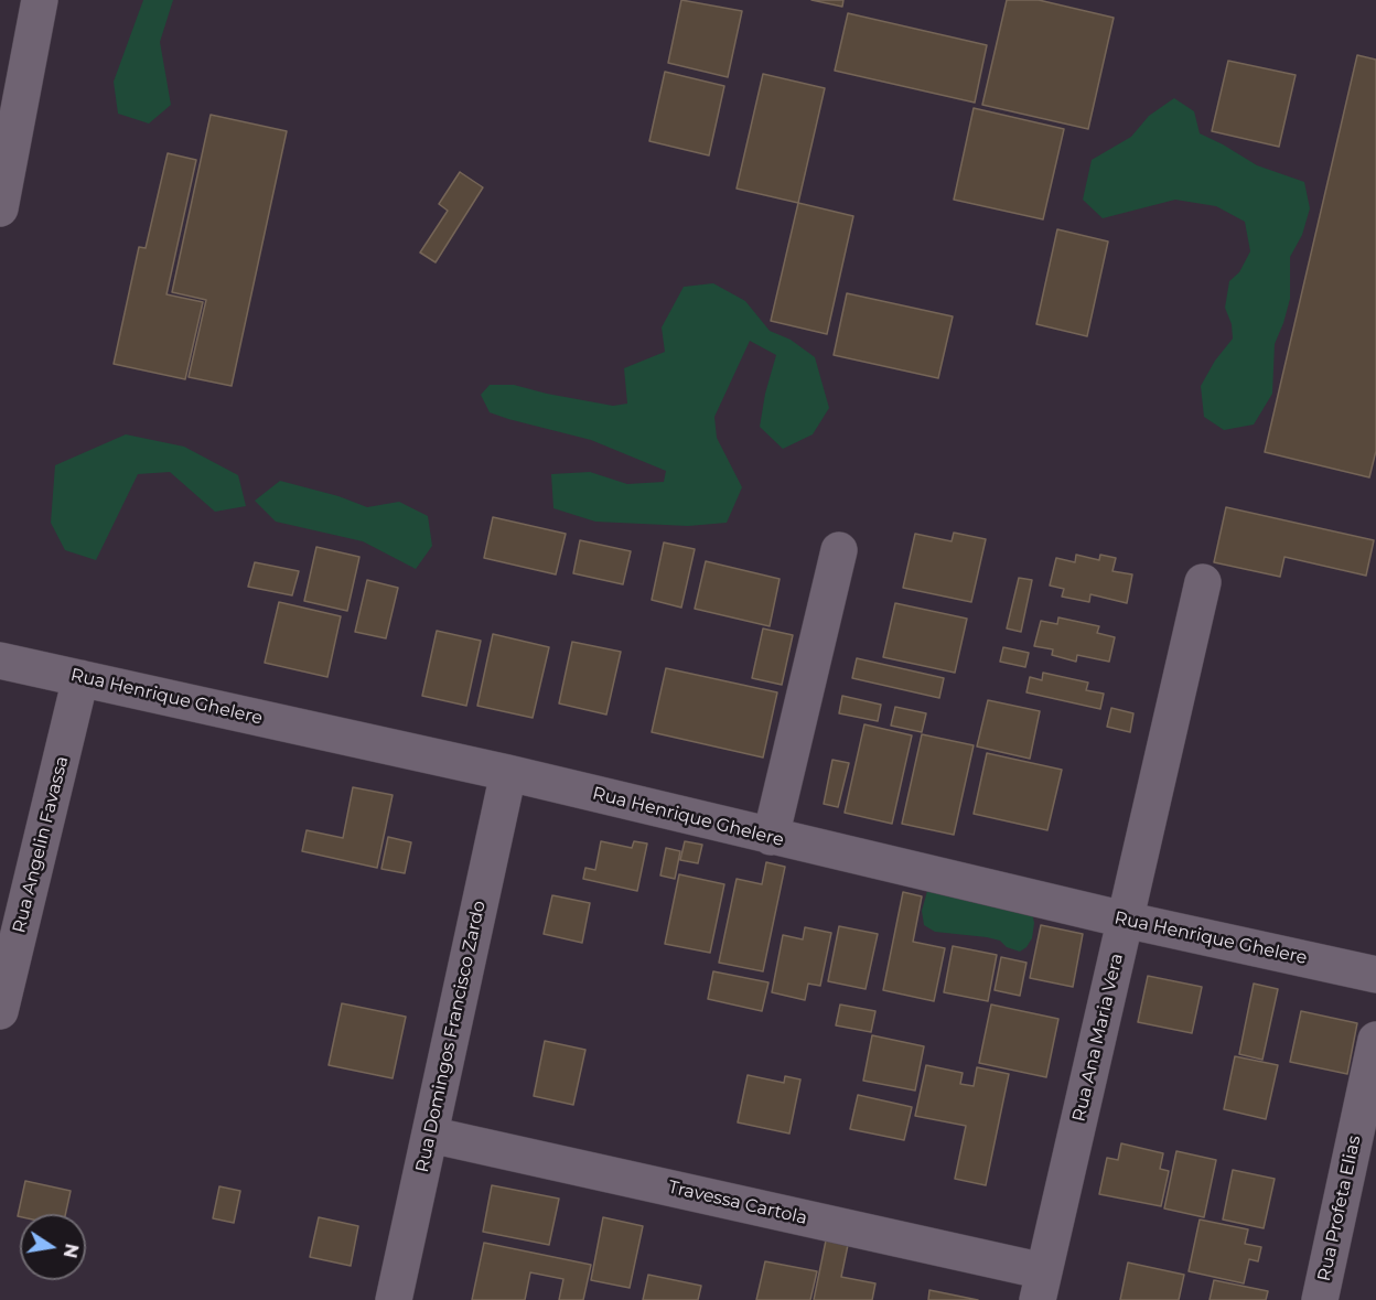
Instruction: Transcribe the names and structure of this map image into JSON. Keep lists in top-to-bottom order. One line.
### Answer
{"streets":{"street":["Rua Henrique Ghelere","Rua Angelin Favassa","Rua Domingos Francisco Zardo","Rua Ana Maria Vera","Travessa Cartola","Rua Profeta Elias"]},"crossings":[["Rua Henrique Ghelere","Rua Angelin Favassa"],["Rua Henrique Ghelere","Rua Domingos Francisco Zardo"],["Rua Henrique Ghelere","Rua Ana Maria Vera"],["Rua Domingos Francisco Zardo","Travessa Cartola"],["Rua Ana Maria Vera","Travessa Cartola"]],"north":"right"}
